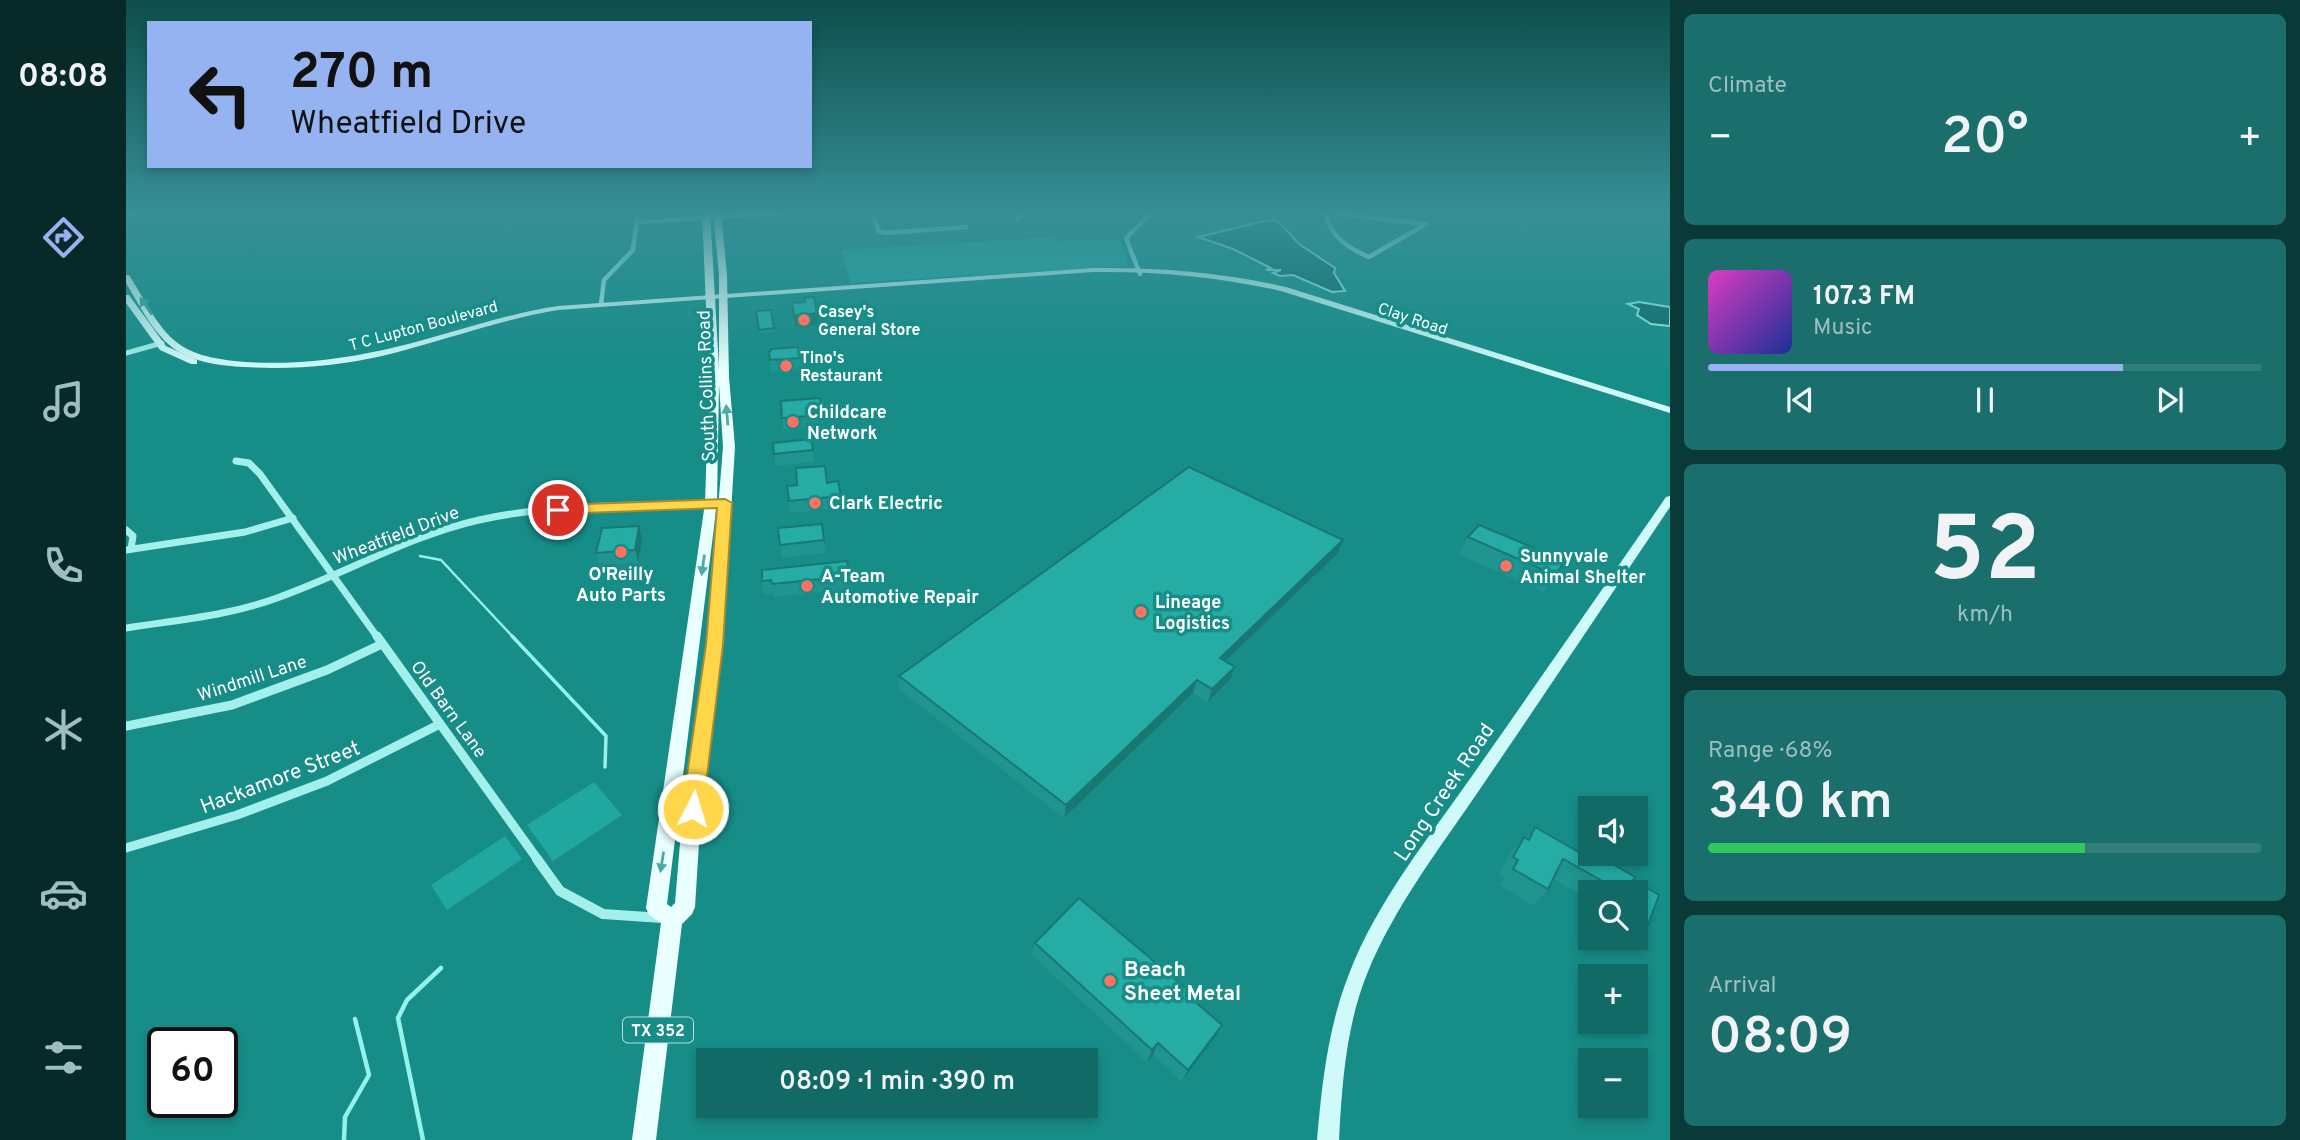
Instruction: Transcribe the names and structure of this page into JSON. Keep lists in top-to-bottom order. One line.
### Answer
{"streets":{"main road":["South Collins Road","TX 352"],"street":["Clay Road","T C Lupton Boulevard","Wheatfield Drive","Windmill Lane","Old Barn Lane","Hackamore Street","Long Creek Road"]},"crossings":[["Clay Road","T C Lupton Boulevard"],["Clay Road","South Collins Road"],["T C Lupton Boulevard","South Collins Road"],["South Collins Road","Wheatfield Drive"],["South Collins Road","TX 352"],["Wheatfield Drive","Old Barn Lane"],["Windmill Lane","Old Barn Lane"],["Old Barn Lane","Hackamore Street"],["Old Barn Lane","TX 352"]],"places":["Casey's General Store","Tino's Restaurant","Childcare Network","Clark Electric","O'Reilly Auto Parts","Sunnyvale Animal Shelter","A-Team Automotive Repair","Lineage Logistics","Beach Sheet Metal"],"page":{"tabs":"08:08","tile":["Climate",["52","km/h"],["Range · 68%","340 km"],["Arrival","08:09"]],"turn":["270 m","Wheatfield Drive"],"heat":["−","20°","+"],"song":["107.3 FM","Music"],"map_buttons":["+","−"],"limit":"60","trip":"08:09 · 1 min · 390 m"}}
